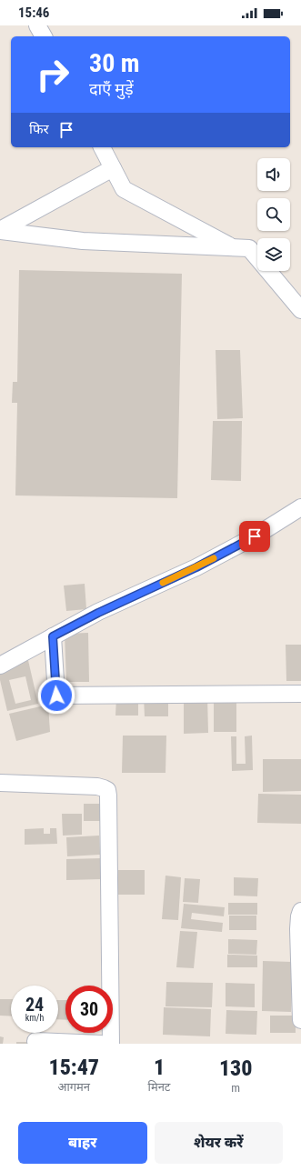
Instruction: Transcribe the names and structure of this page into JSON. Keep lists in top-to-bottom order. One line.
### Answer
{"page":{"status":"15:46","turn":["30 m","दाएँ मुड़ें"],"then":"फिर","speed":"24 km/h","limit":"30","eta":["15:47","आगमन","1","मिनट","130","m"],"buttons":["बाहर","शेयर करें"]}}
